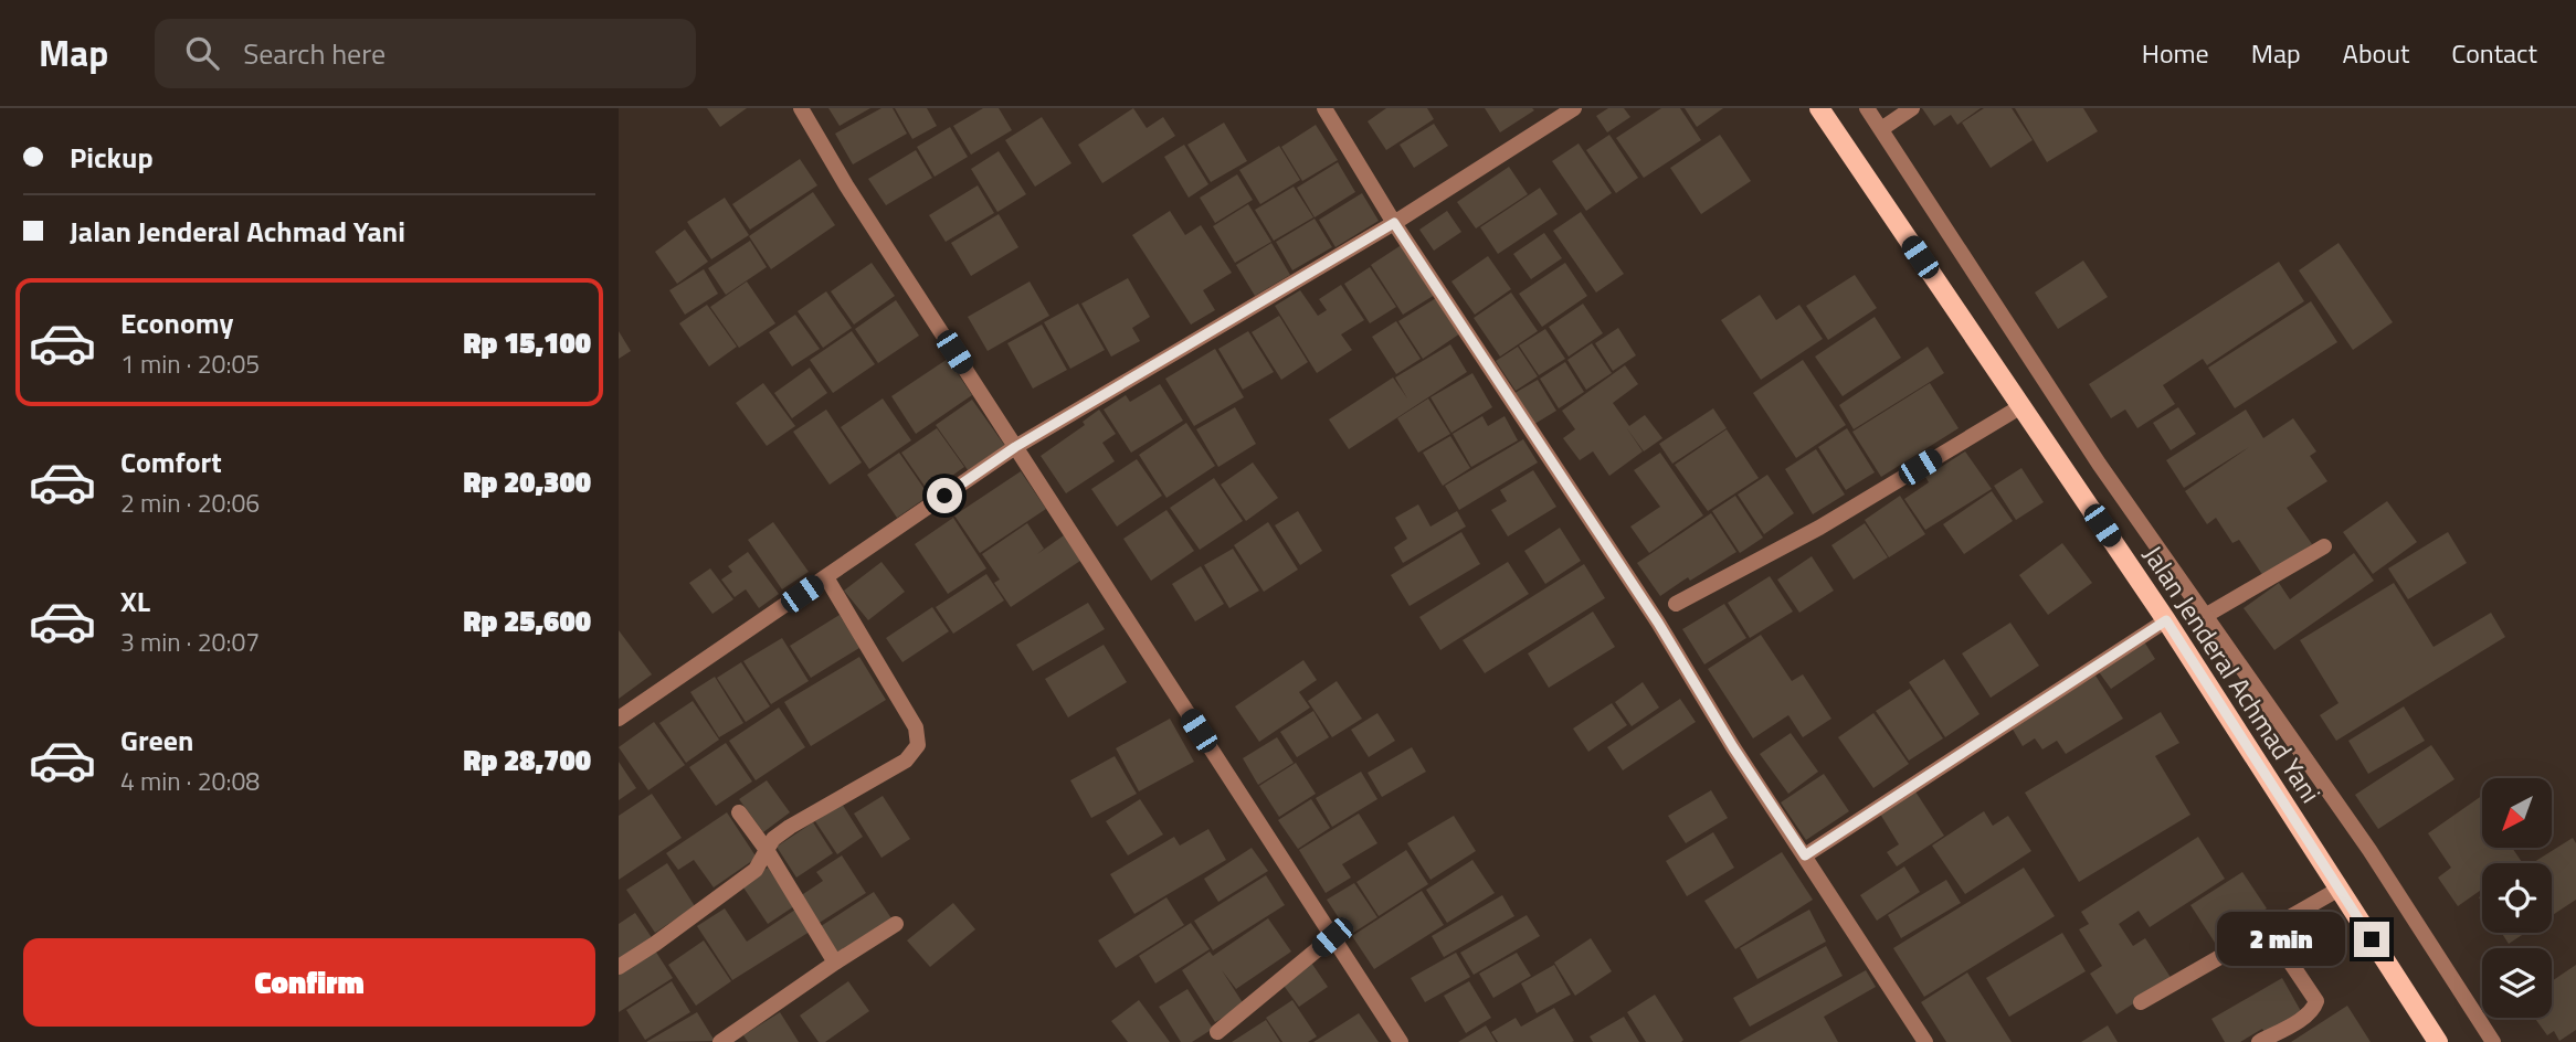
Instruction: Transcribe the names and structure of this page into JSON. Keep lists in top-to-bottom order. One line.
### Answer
{"streets":{"main road":["Jalan Jenderal Achmad Yani"]},"north":"bottom left","page":{"header":"Map","search":"Search here","nav":["Home","Map","About","Contact"],"banner":["Pickup","Jalan Jenderal Achmad Yani"],"list":[{"name":"Economy","note":"1 min · 20:05","value":"Rp 15,100"},{"name":"Comfort","note":"2 min · 20:06","value":"Rp 20,300"},{"name":"XL","note":"3 min · 20:07","value":"Rp 25,600"},{"name":"Green","note":"4 min · 20:08","value":"Rp 28,700"}],"bubble":"2 min","buttons":"Confirm"}}
